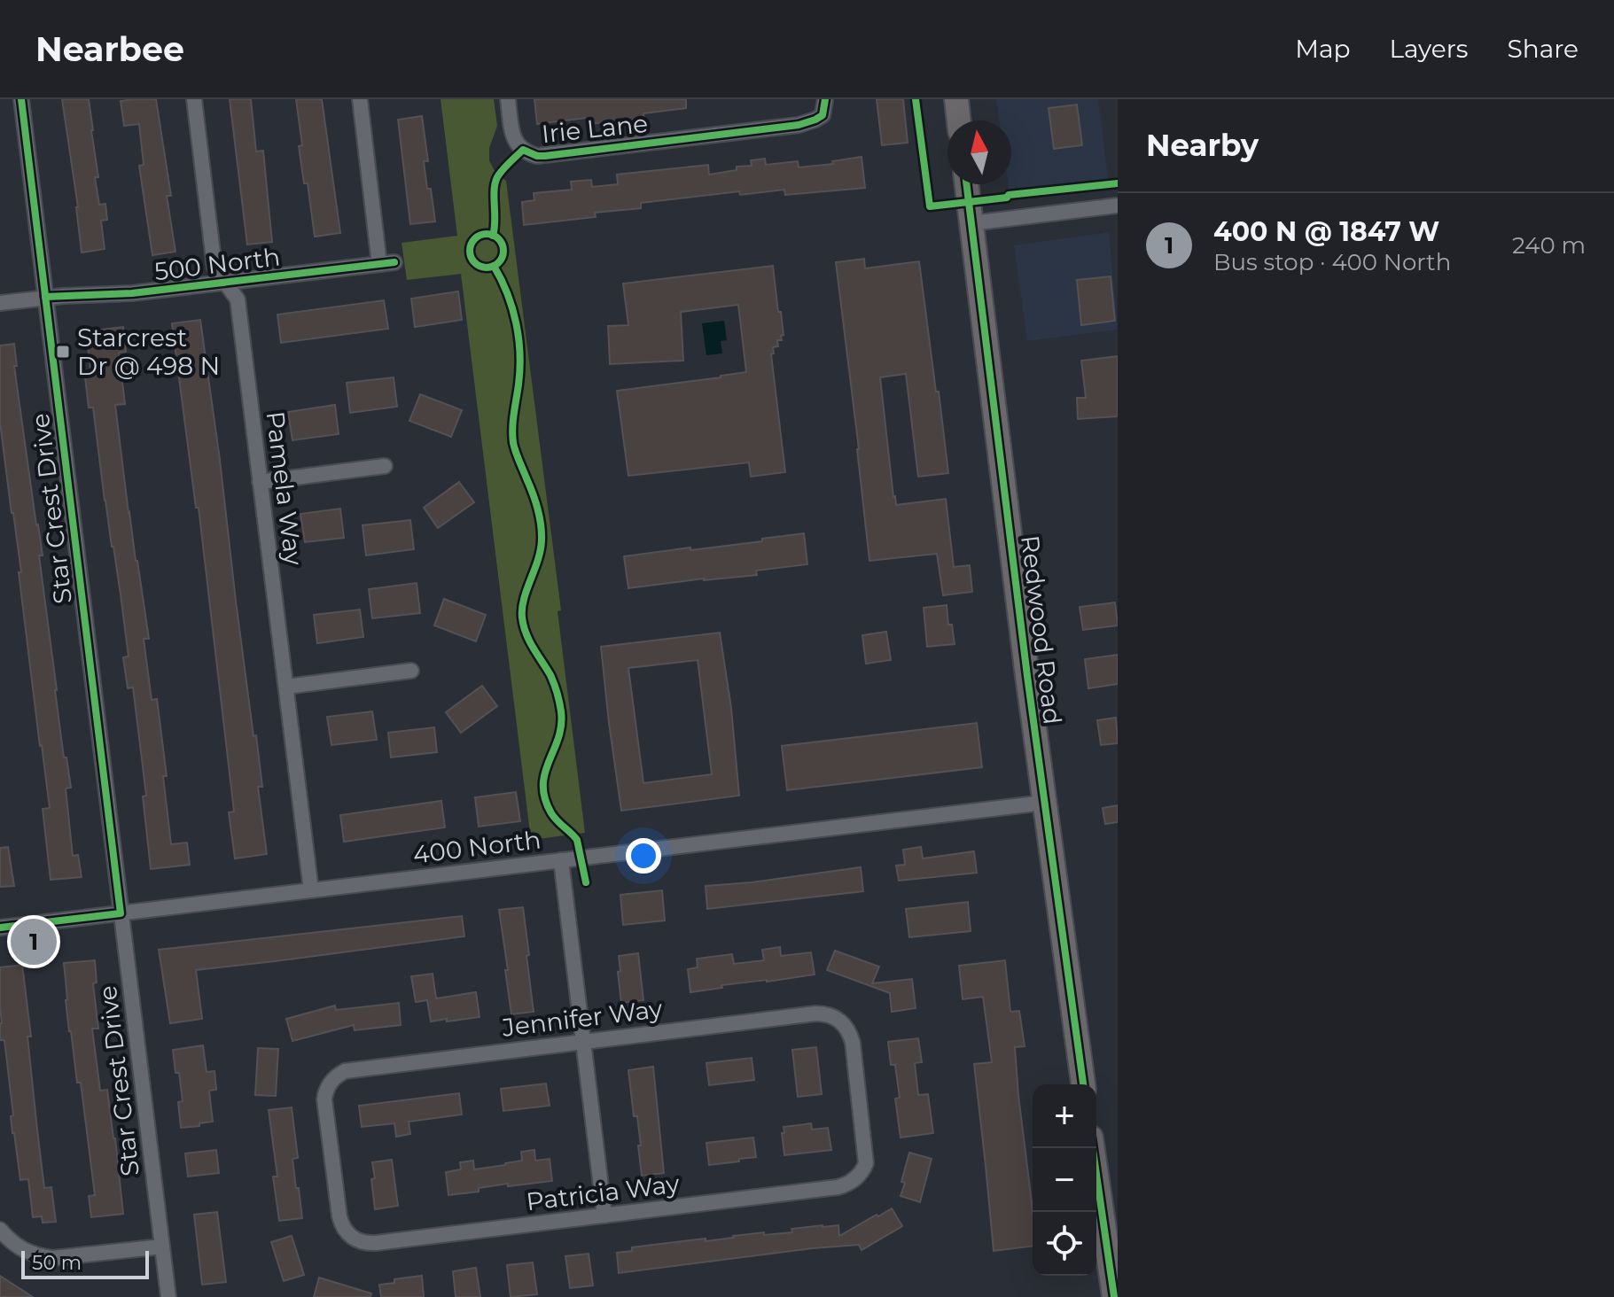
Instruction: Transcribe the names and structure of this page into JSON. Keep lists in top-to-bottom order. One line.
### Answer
{"streets":{"main road":["Redwood Road"],"street":["Irie Lane","500 North","Pamela Way","Star Crest Drive","400 North","Jennifer Way","Patricia Way"]},"crossings":[["500 North","Pamela Way"],["500 North","Star Crest Drive"],["Pamela Way","400 North"],["Star Crest Drive","400 North"],["Redwood Road","400 North"],["Jennifer Way","Patricia Way"]],"places":{"transit":["Starcrest Dr @ 498 N"]},"scale_bar":"50 m","north":"top","page":{"header":"Nearbee","nav":["Map","Layers","Share"],"heading":"Nearby","list":[{"mark":"1","name":"400 N @ 1847 W","note":"Bus stop · 400 North","value":"240 m"}],"pins":"1","map_buttons":["+","−"],"scale":"50 m"}}
